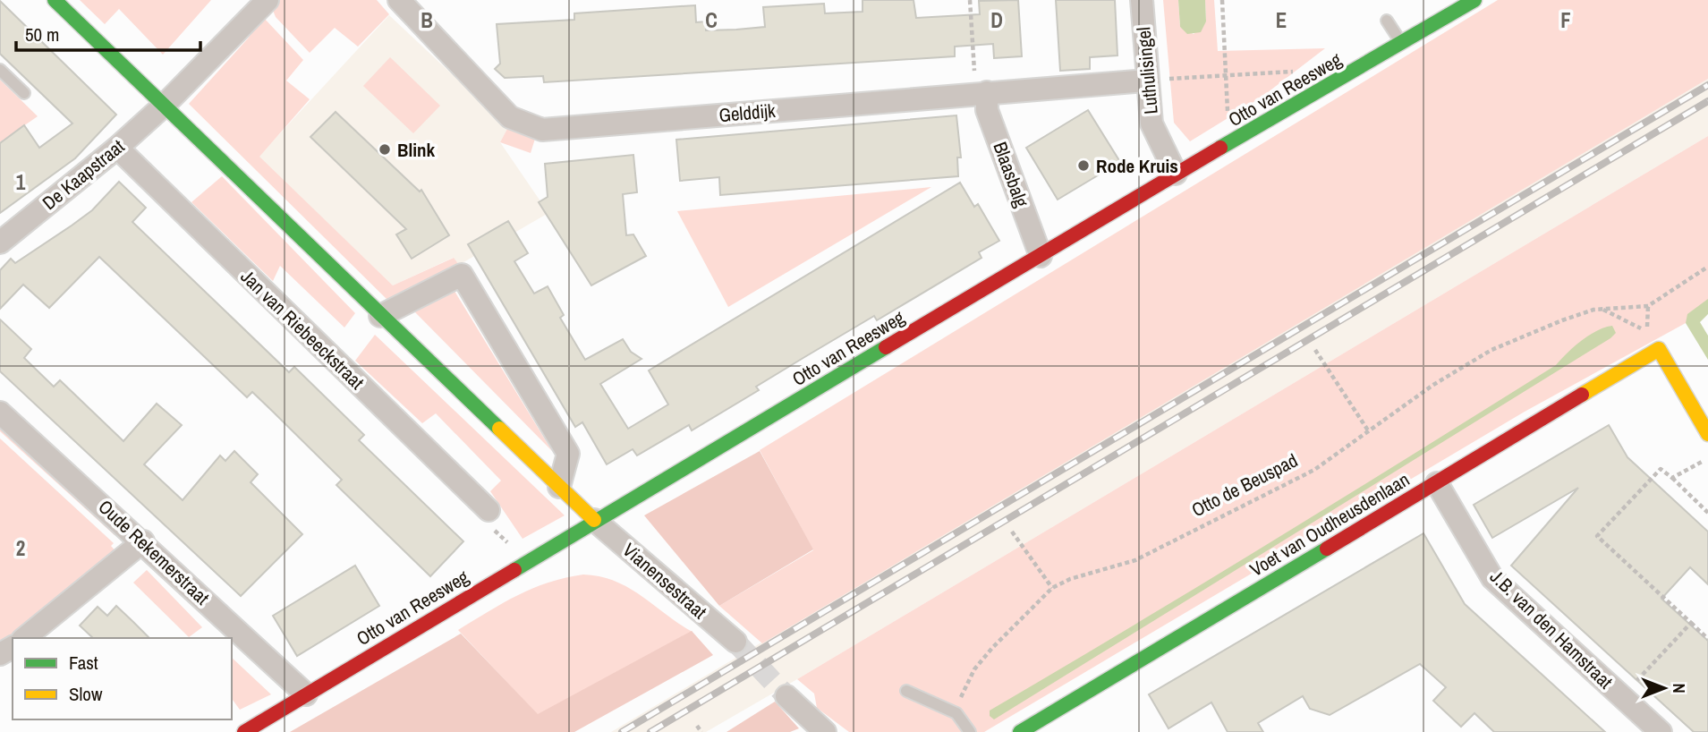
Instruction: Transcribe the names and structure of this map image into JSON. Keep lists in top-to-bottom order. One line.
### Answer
{"streets":{"street":["Luthulisingel","Otto van Reesweg","Gelddijk","De Kaapstraat","Blaasbalg","Jan van Riebeeckstraat","Voet van Oudheusdenlaan","Oude Rekemerstraat","Vianensestraat","J.B. van den Hamstraat"],"path":["Otto de Beuspad"]},"crossings":[["Luthulisingel","Otto van Reesweg"],["Luthulisingel","Gelddijk"],["Otto van Reesweg","Blaasbalg"],["Otto van Reesweg","Oude Rekemerstraat"],["Otto van Reesweg","Vianensestraat"],["Gelddijk","Blaasbalg"],["De Kaapstraat","Jan van Riebeeckstraat"],["Voet van Oudheusdenlaan","J.B. van den Hamstraat"]],"places":["Blink","Rode Kruis"],"legend":["Fast","Slow"],"scale_bar":"50 m","north":"right","grid":{"columns":["B","C","D","E","F"],"rows":["1","2"]}}
